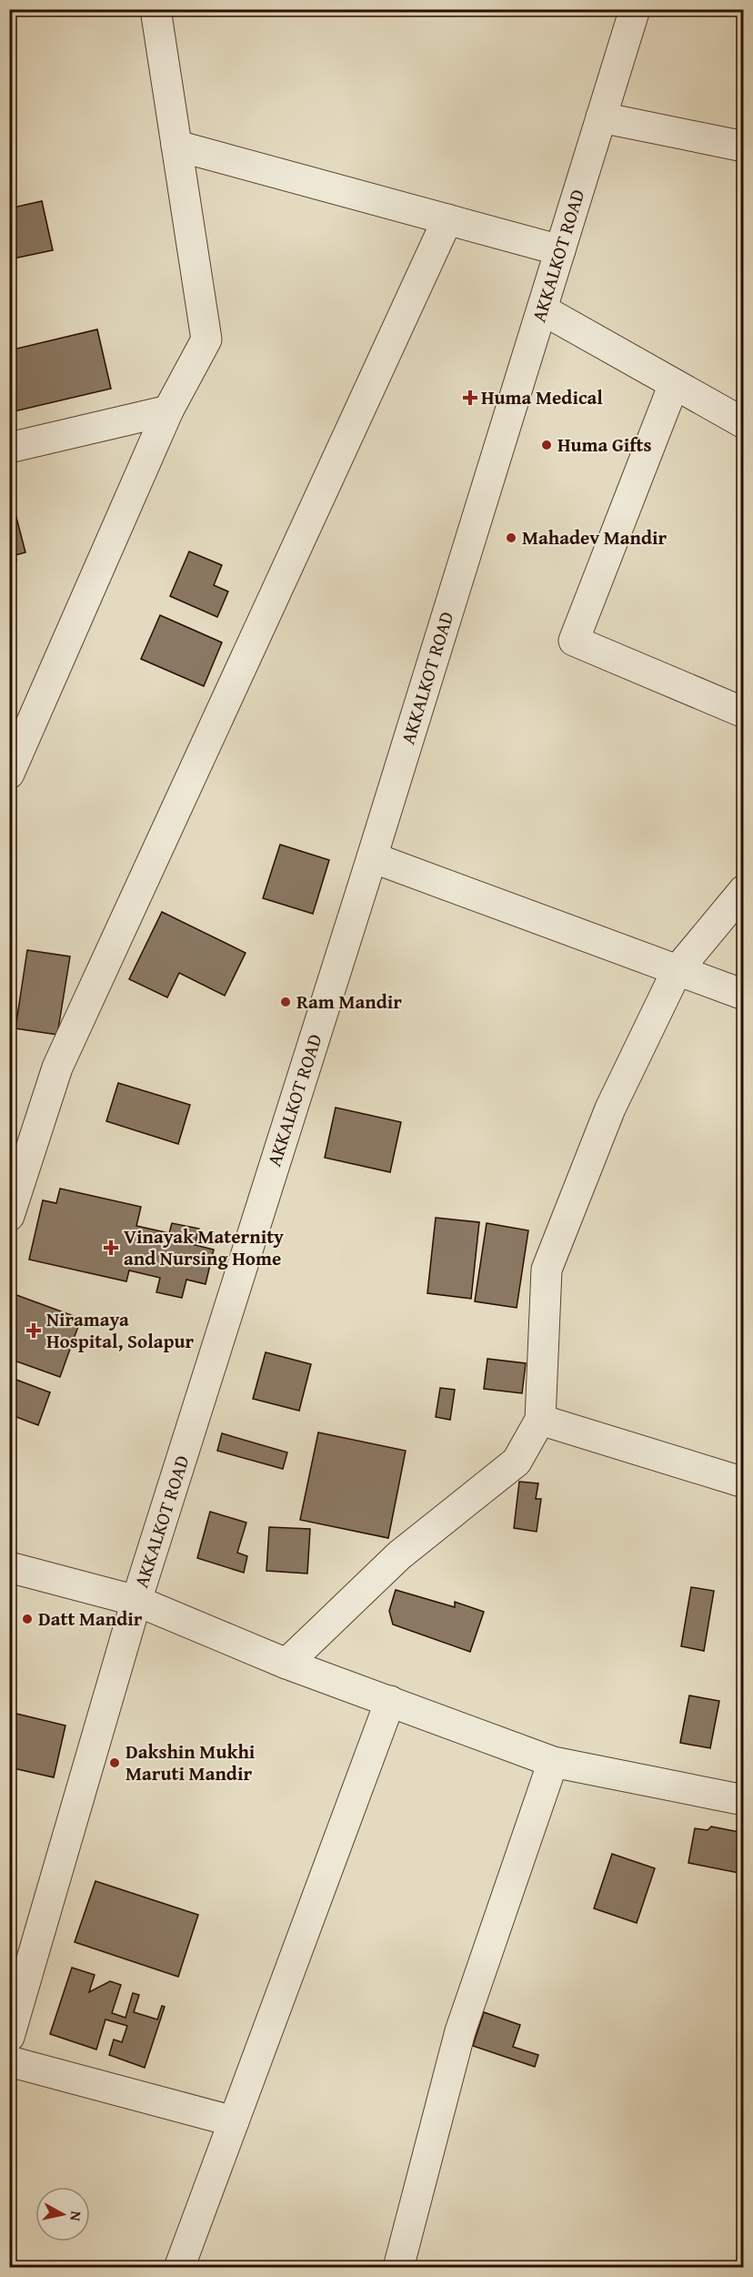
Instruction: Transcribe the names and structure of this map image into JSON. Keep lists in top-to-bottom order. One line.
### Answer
{"streets":{"street":["AKKALKOT ROAD"]},"places":{"health":["Huma Medical","Vinayak Maternity and Nursing Home","Niramaya Hospital, Solapur"],"other":["Huma Gifts","Mahadev Mandir","Ram Mandir","Datt Mandir","Dakshin Mukhi Maruti Mandir"]},"north":"right"}
